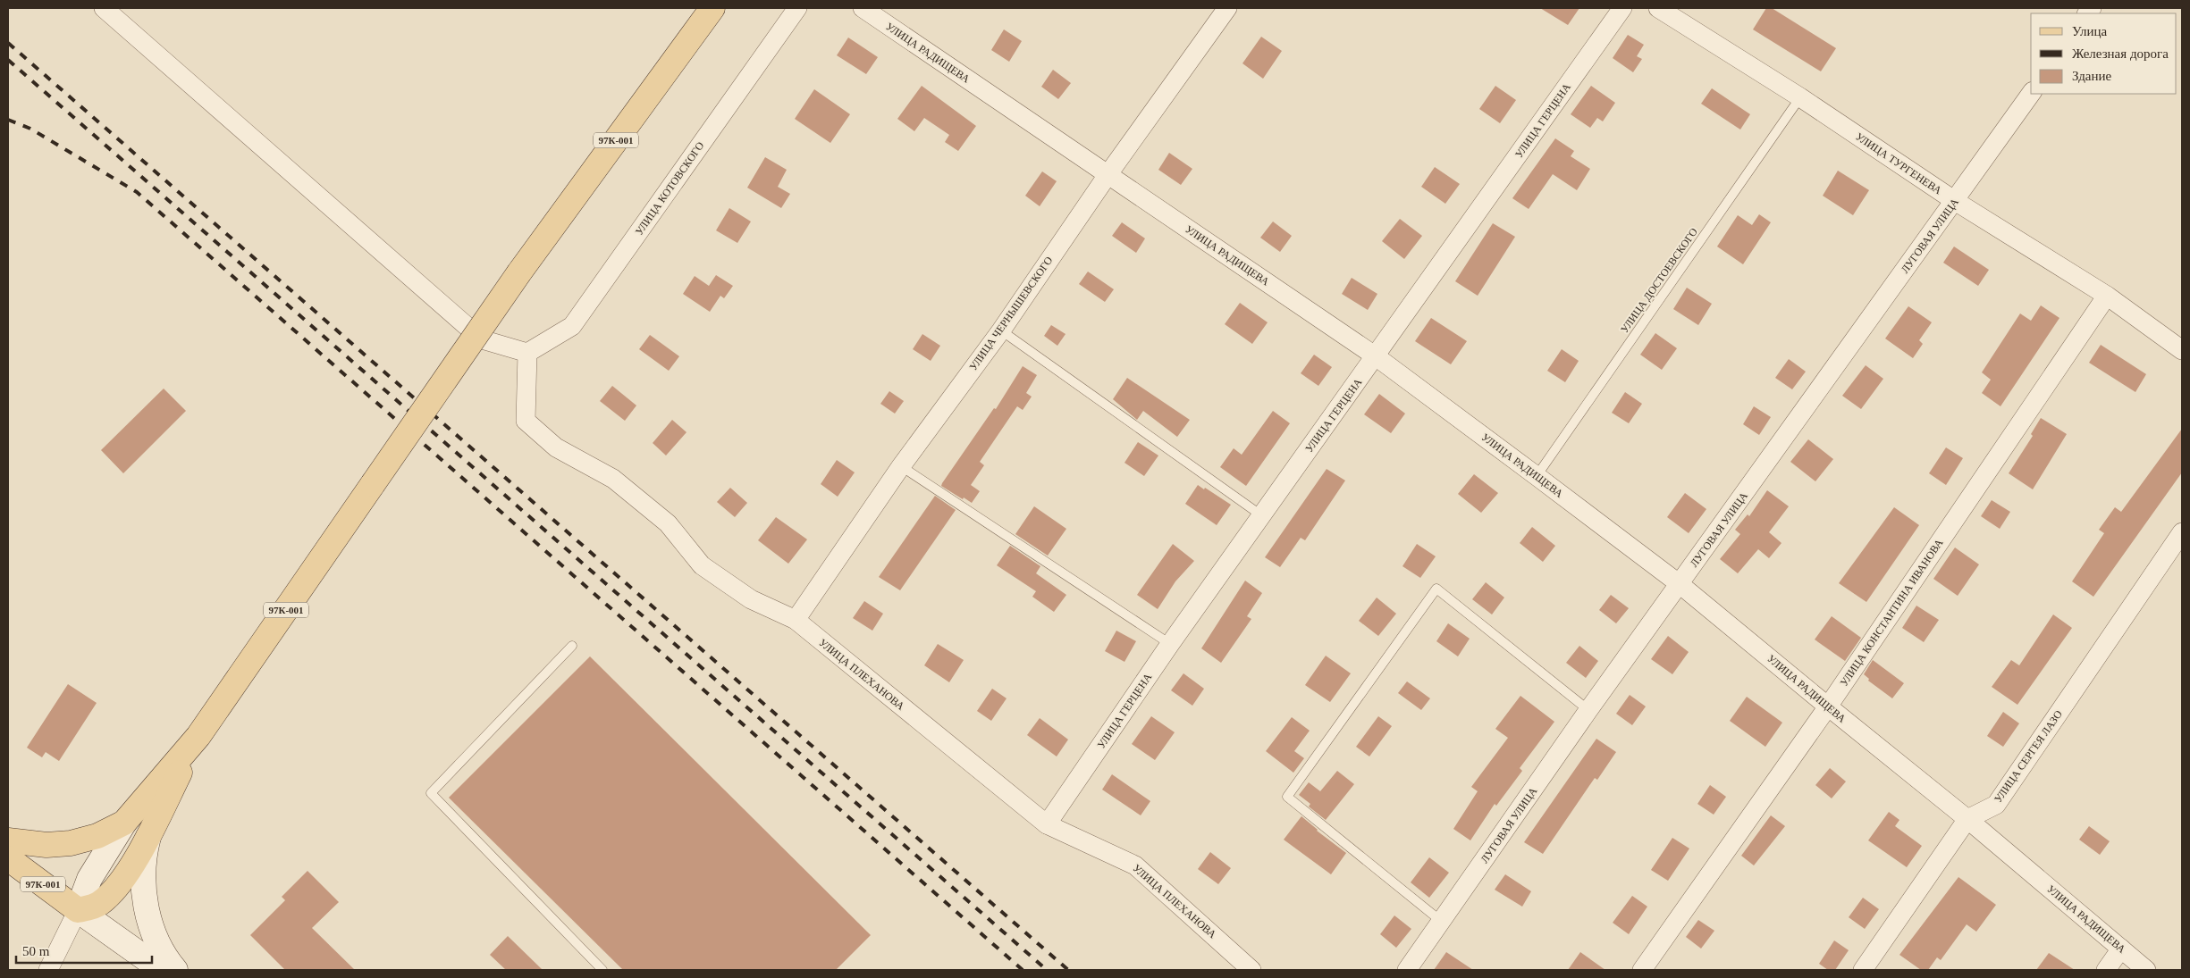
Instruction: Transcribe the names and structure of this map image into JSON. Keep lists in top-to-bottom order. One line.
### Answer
{"streets":{"main road":["97К-001"],"street":["УЛИЦА РАДИЩЕВА","УЛИЦА ГЕРЦЕНА","УЛИЦА ТУРГЕНЕВА","УЛИЦА КОТОВСКОГО","ЛУГОВАЯ УЛИЦА","УЛИЦА ЧЕРНЫШЕВСКОГО","УЛИЦА КОНСТАНТИНА ИВАНОВА","УЛИЦА ПЛЕХАНОВА","УЛИЦА СЕРГЕЯ ЛАЗО"],"lane":["УЛИЦА ДОСТОЕВСКОГО"]},"crossings":[["УЛИЦА РАДИЩЕВА","УЛИЦА ГЕРЦЕНА"],["УЛИЦА РАДИЩЕВА","ЛУГОВАЯ УЛИЦА"],["УЛИЦА РАДИЩЕВА","УЛИЦА ДОСТОЕВСКОГО"],["УЛИЦА РАДИЩЕВА","УЛИЦА ЧЕРНЫШЕВСКОГО"],["УЛИЦА РАДИЩЕВА","УЛИЦА КОНСТАНТИНА ИВАНОВА"],["УЛИЦА РАДИЩЕВА","УЛИЦА СЕРГЕЯ ЛАЗО"],["УЛИЦА ГЕРЦЕНА","УЛИЦА ПЛЕХАНОВА"],["УЛИЦА ТУРГЕНЕВА","ЛУГОВАЯ УЛИЦА"],["УЛИЦА ТУРГЕНЕВА","УЛИЦА ДОСТОЕВСКОГО"],["УЛИЦА ТУРГЕНЕВА","УЛИЦА КОНСТАНТИНА ИВАНОВА"],["УЛИЦА КОТОВСКОГО","УЛИЦА ПЛЕХАНОВА"],["УЛИЦА ЧЕРНЫШЕВСКОГО","УЛИЦА ПЛЕХАНОВА"]],"legend":["Улица","Железная дорога","Здание"],"scale_bar":"50 m"}
